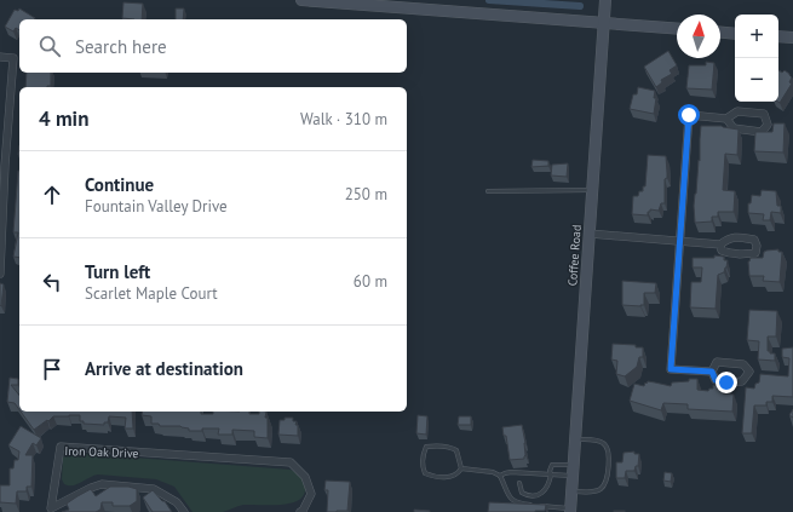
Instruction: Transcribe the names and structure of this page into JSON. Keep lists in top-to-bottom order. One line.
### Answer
{"streets":{"main road":["Coffee Road"],"street":["Iron Oak Drive"]},"north":"top","page":{"map_buttons":["+","−"],"search":"Search here","heading":["4 min","Walk · 310 m"],"list":[["Continue","Fountain Valley Drive","250 m"],["Turn left","Scarlet Maple Court","60 m"],"Arrive at destination"]}}
